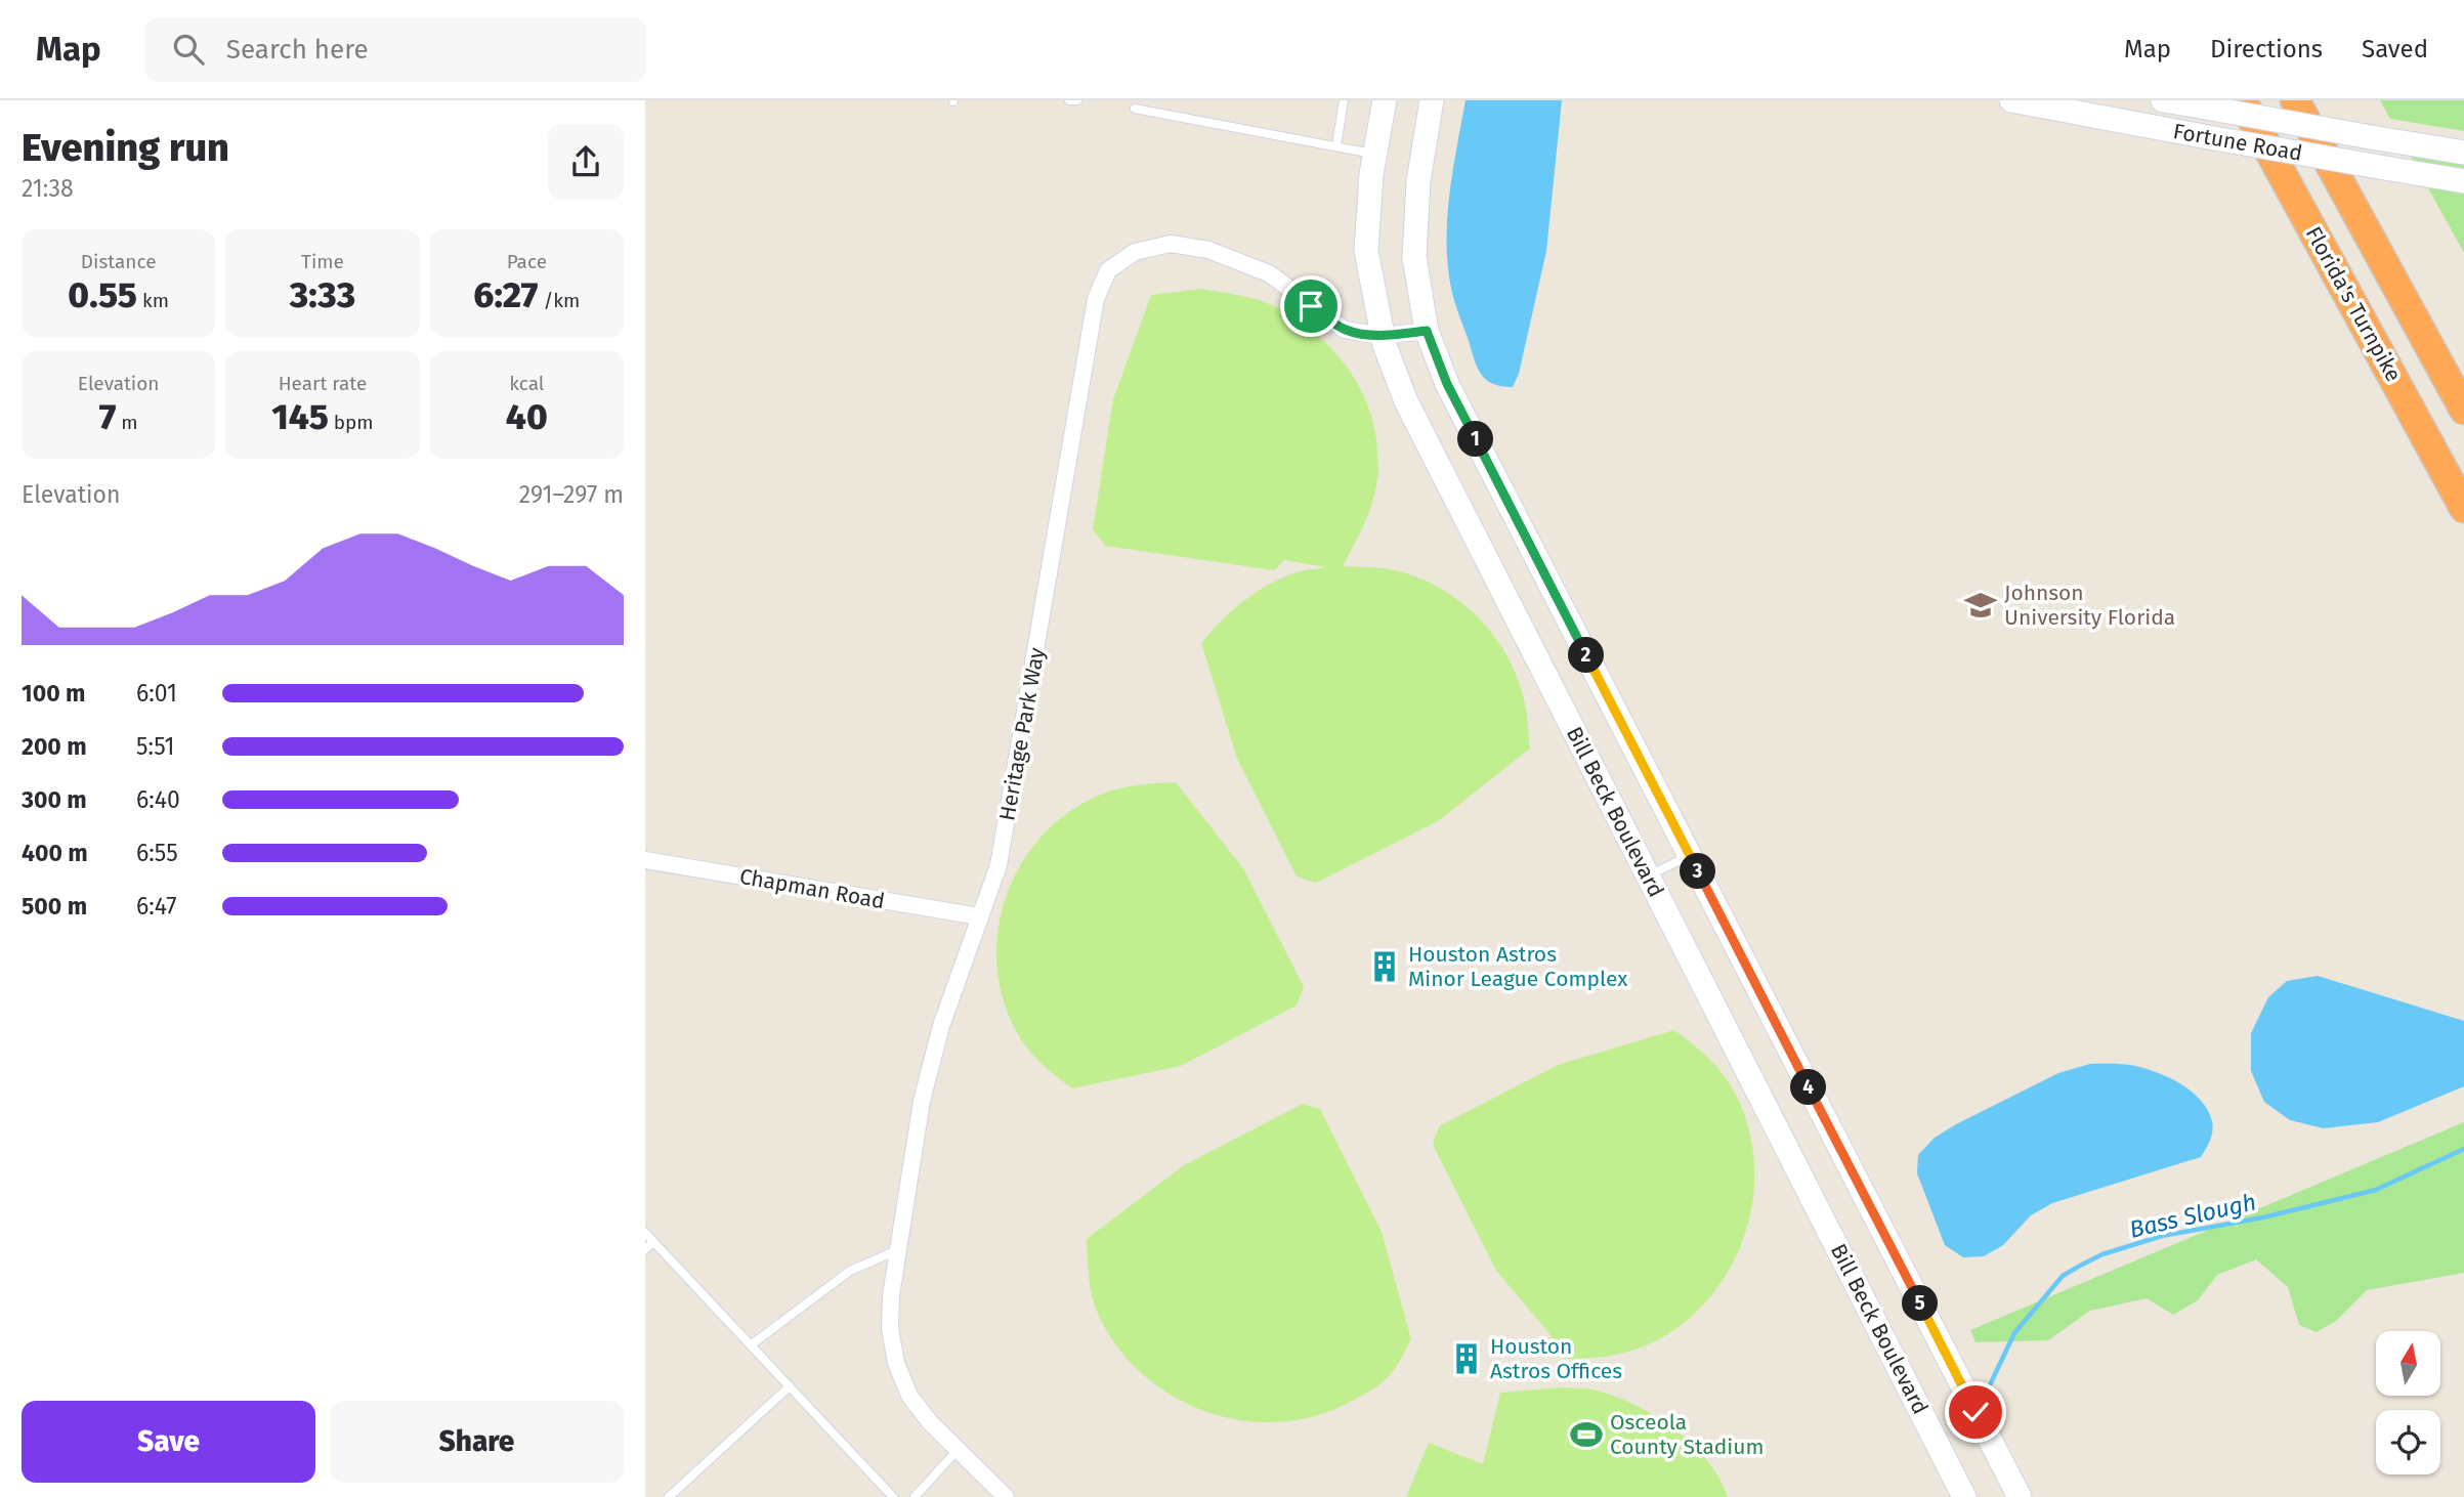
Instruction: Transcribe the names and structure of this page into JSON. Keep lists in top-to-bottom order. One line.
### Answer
{"streets":{"highway":["Florida's Turnpike"],"street":["Fortune Road","Heritage Park Way","Bill Beck Boulevard","Chapman Road"]},"crossings":[["Heritage Park Way","Bill Beck Boulevard"],["Heritage Park Way","Chapman Road"]],"water":["Bass Slough"],"places":{"school or university":["Johnson University Florida"],"building":["Houston Astros Minor League Complex","Houston Astros Offices"],"sports":["Osceola County Stadium"]},"north":"top","page":{"header":"Map","search":"Search here","nav":["Map","Directions","Saved"],"heading":["Evening run","21:38"],"stats":[["Distance","0.55 km"],["Time","3:33"],["Pace","6:27 /km"],["Elevation","7 m"],["Heart rate","145 bpm"],["kcal","40"]],"pins":["1","2","3","4","5"],"chart":["Elevation","291–297 m"],"list":[{"name":"100 m","note":"6:01"},{"name":"200 m","note":"5:51"},{"name":"300 m","note":"6:40"},{"name":"400 m","note":"6:55"},{"name":"500 m","note":"6:47"}],"buttons":["Save","Share"]}}
